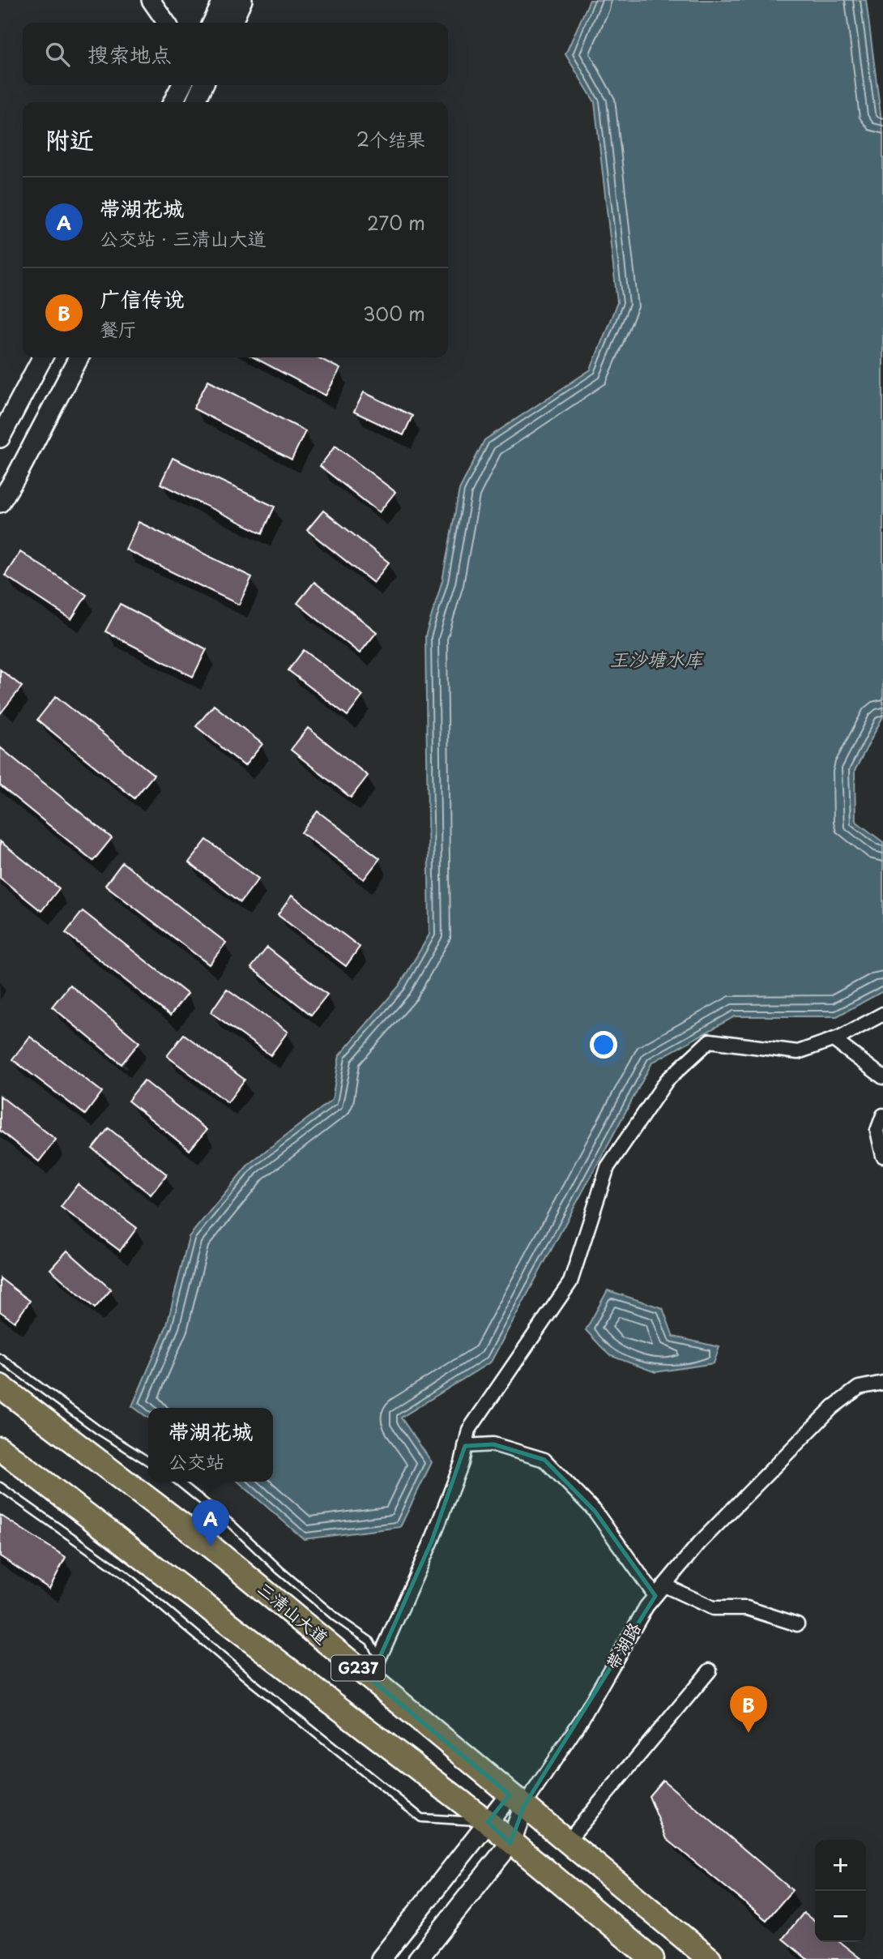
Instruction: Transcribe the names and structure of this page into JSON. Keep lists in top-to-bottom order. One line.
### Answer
{"streets":{"highway":["三清山大道","G237"],"main road":["带湖路"]},"crossings":[["三清山大道","带湖路"],["带湖路","G237"]],"water":["王沙塘水库"],"page":{"search":"搜索地点","heading":["附近","2个结果"],"list":[{"mark":"A","name":"带湖花城","note":"公交站 · 三清山大道","value":"270 m"},{"mark":"B","name":"广信传说","note":"餐厅","value":"300 m"}],"popup":["带湖花城","公交站"],"pins":["A","B"],"map_buttons":["+","−"]}}
